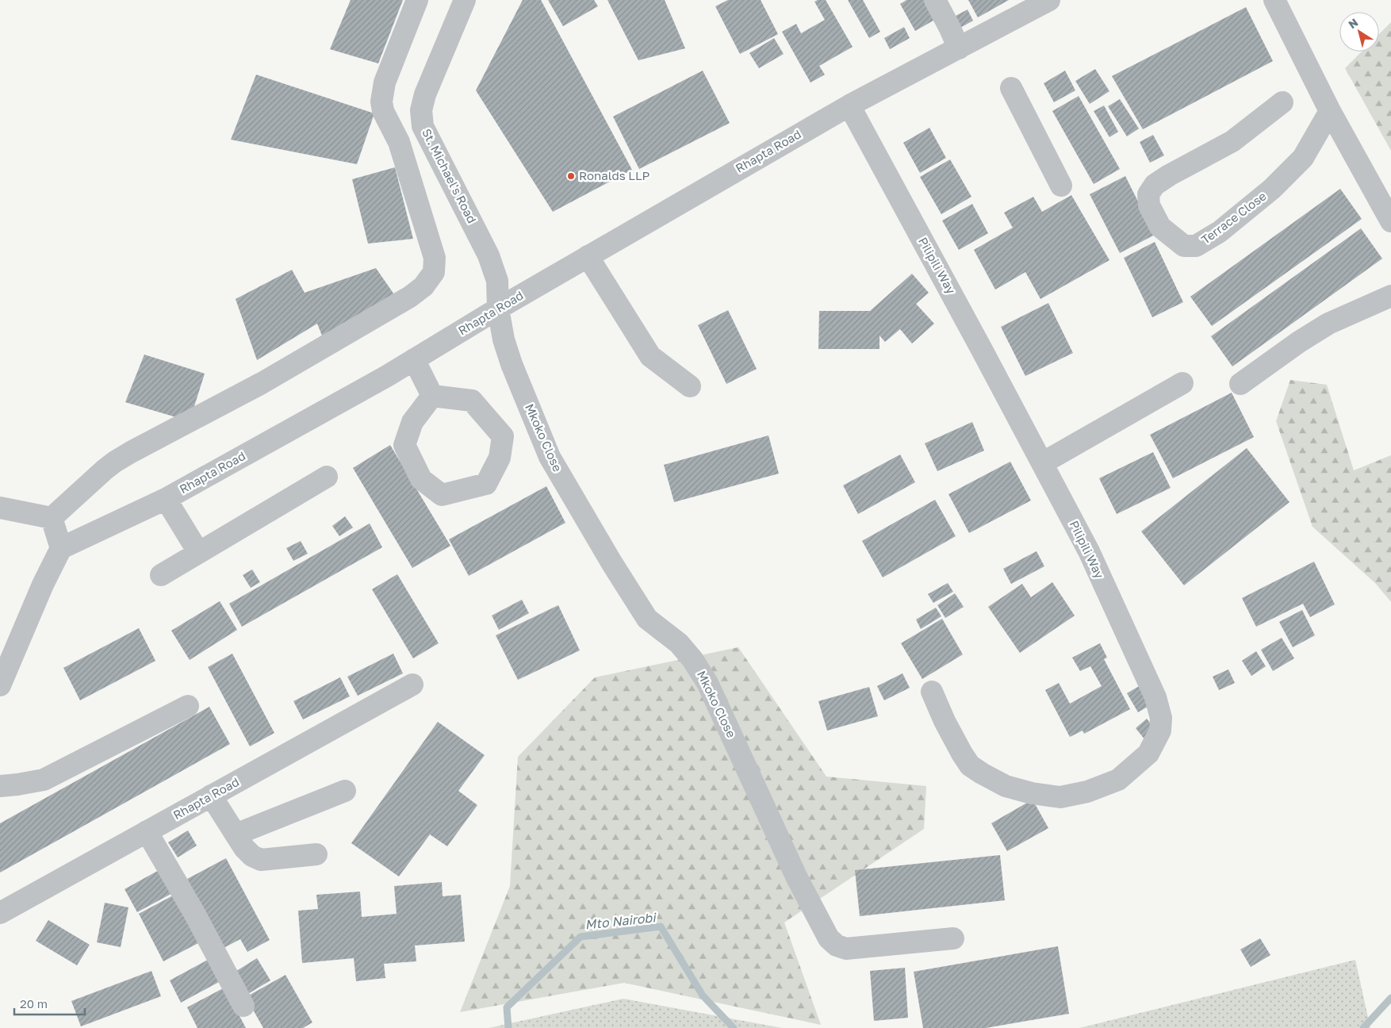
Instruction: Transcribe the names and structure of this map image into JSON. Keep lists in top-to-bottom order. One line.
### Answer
{"streets":{"street":["Rhapta Road","St. Michael's Road","Terrace Close","Pilipili Way","Mkoko Close"]},"crossings":[["Rhapta Road","St. Michael's Road"],["Rhapta Road","Pilipili Way"],["Rhapta Road","Mkoko Close"],["St. Michael's Road","Mkoko Close"]],"water":["Mto Nairobi"],"places":["Ronalds LLP"],"scale_bar":"20 m","north":"top left"}
